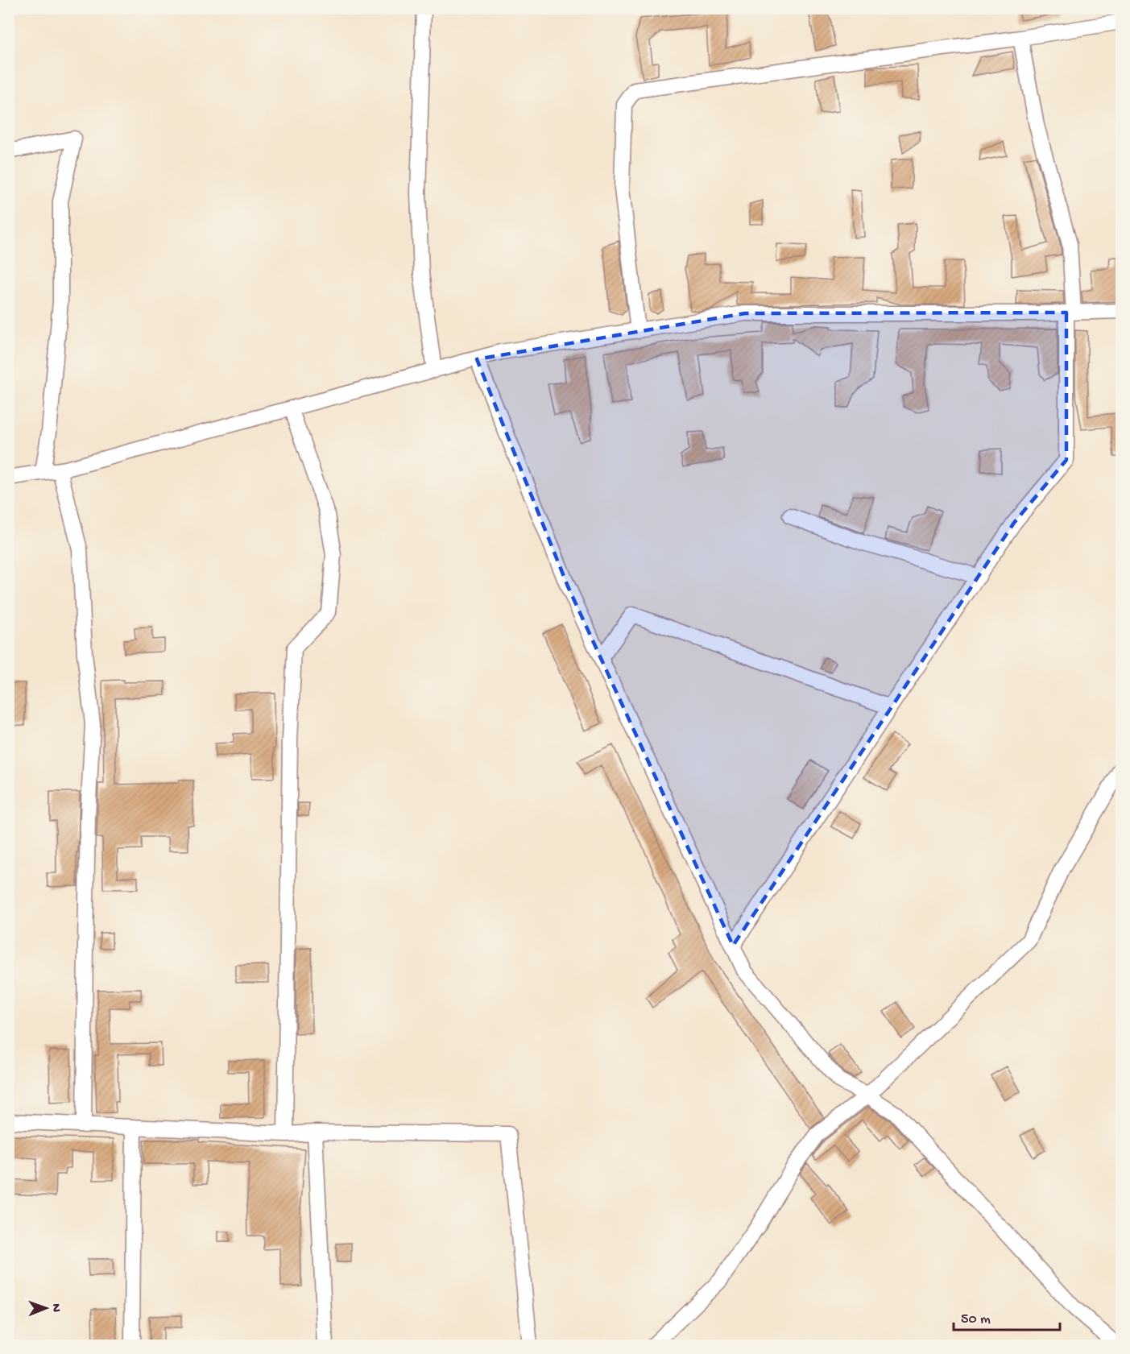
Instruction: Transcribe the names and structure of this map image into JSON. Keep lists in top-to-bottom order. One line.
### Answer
{"scale_bar":"50 m","north":"right"}
